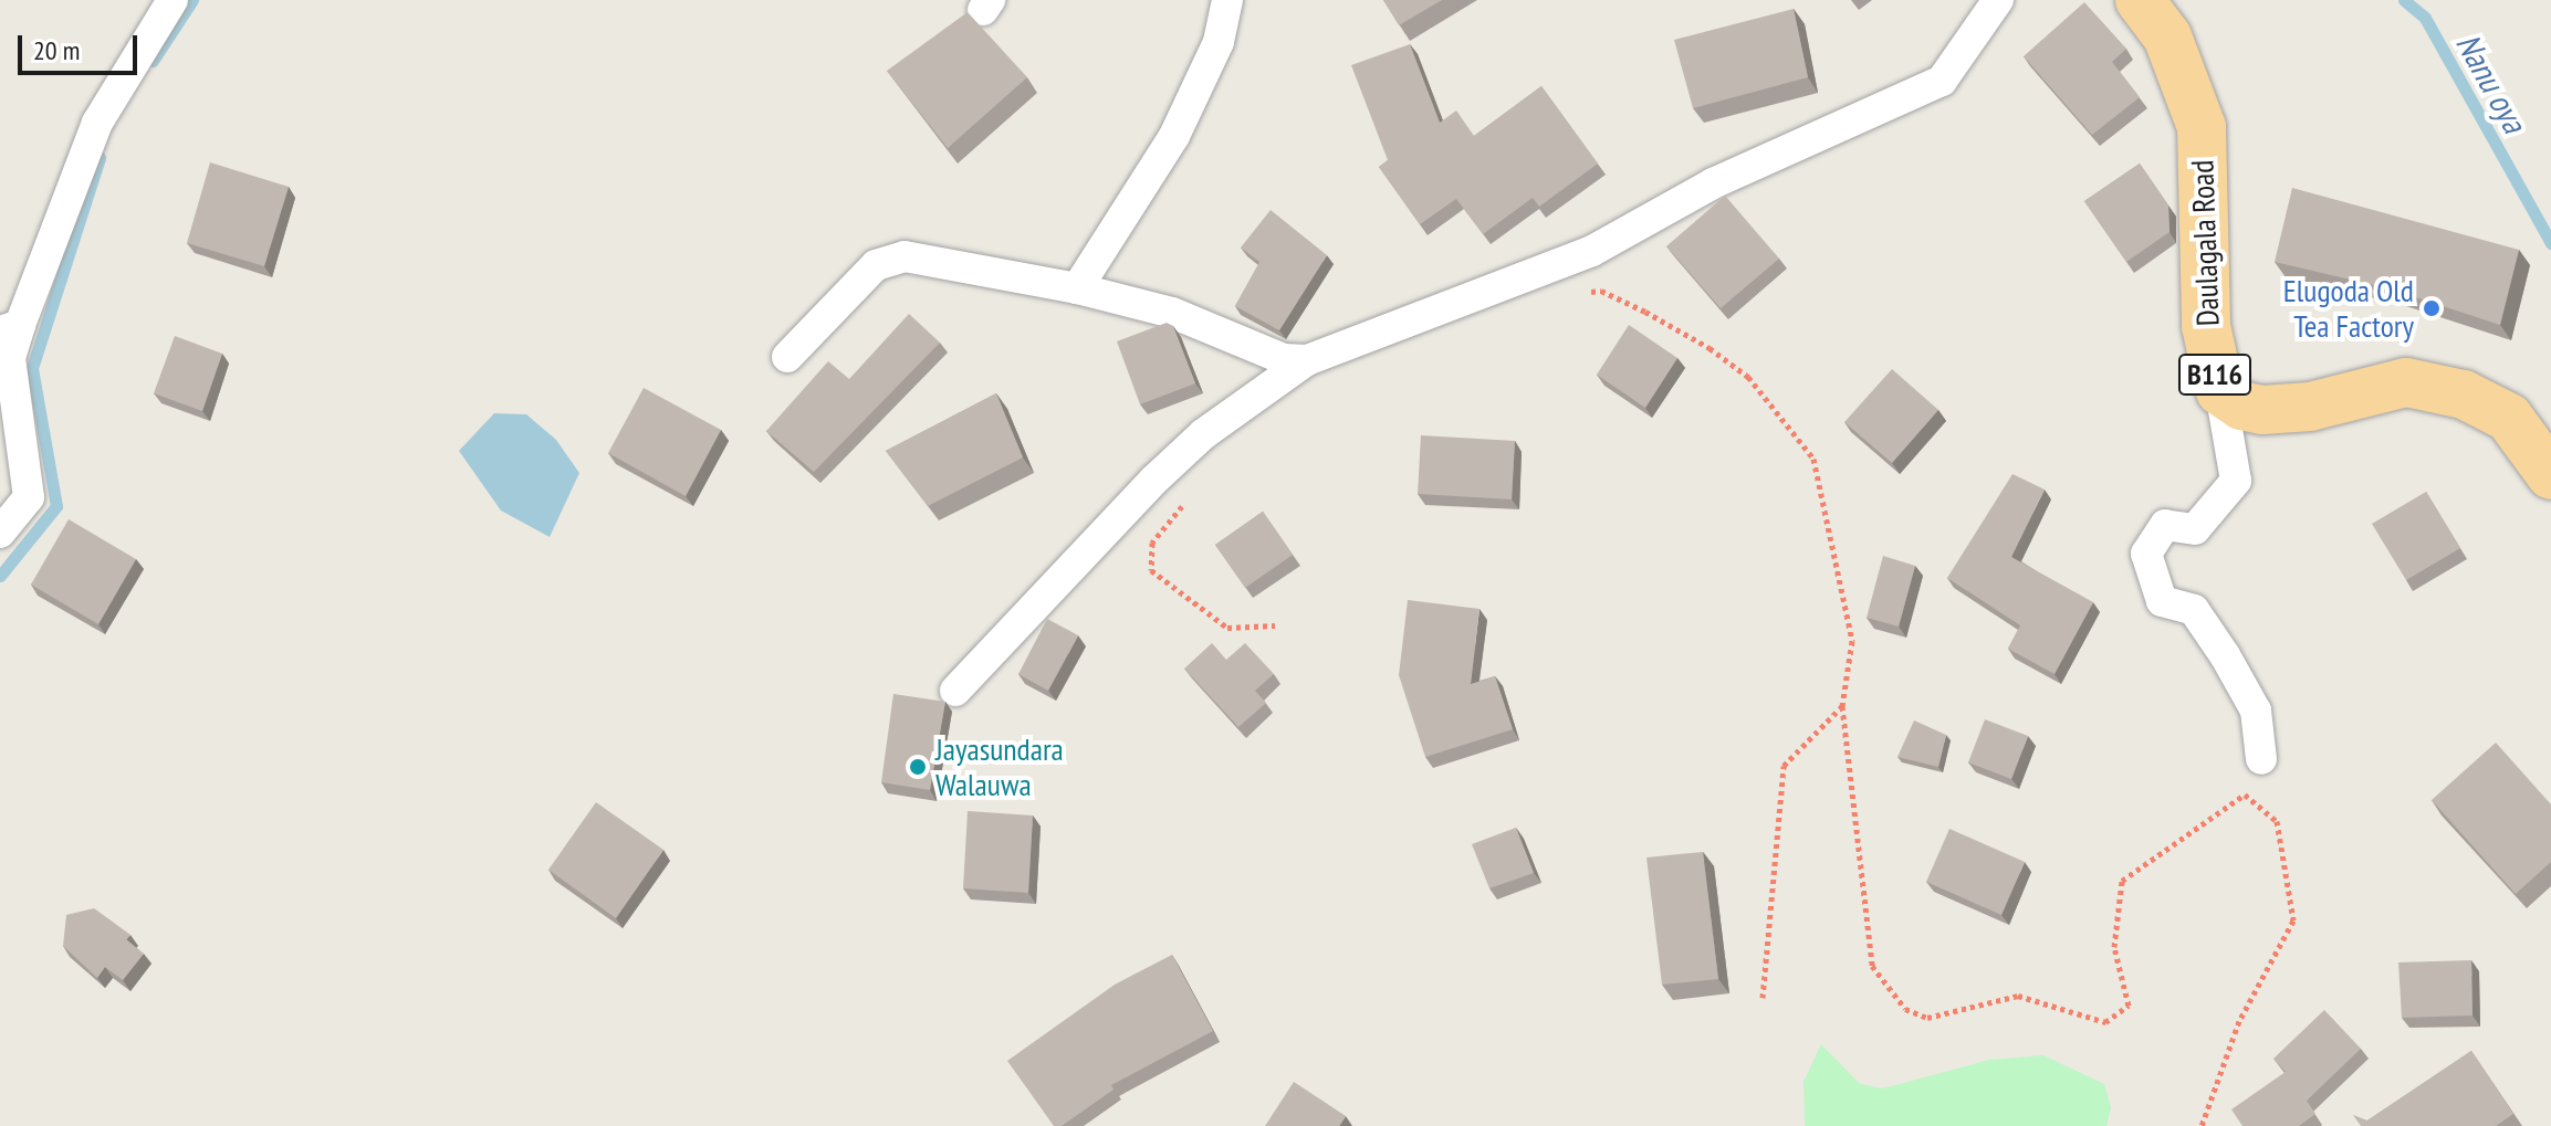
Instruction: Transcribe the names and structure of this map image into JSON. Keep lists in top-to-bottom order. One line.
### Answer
{"streets":{"main road":["Daulagala Road","B116"]},"crossings":[["Daulagala Road","B116"]],"water":["Nanu oya"],"places":["Elugoda Old Tea Factory","Jayasundara Walauwa"],"scale_bar":"20 m"}
